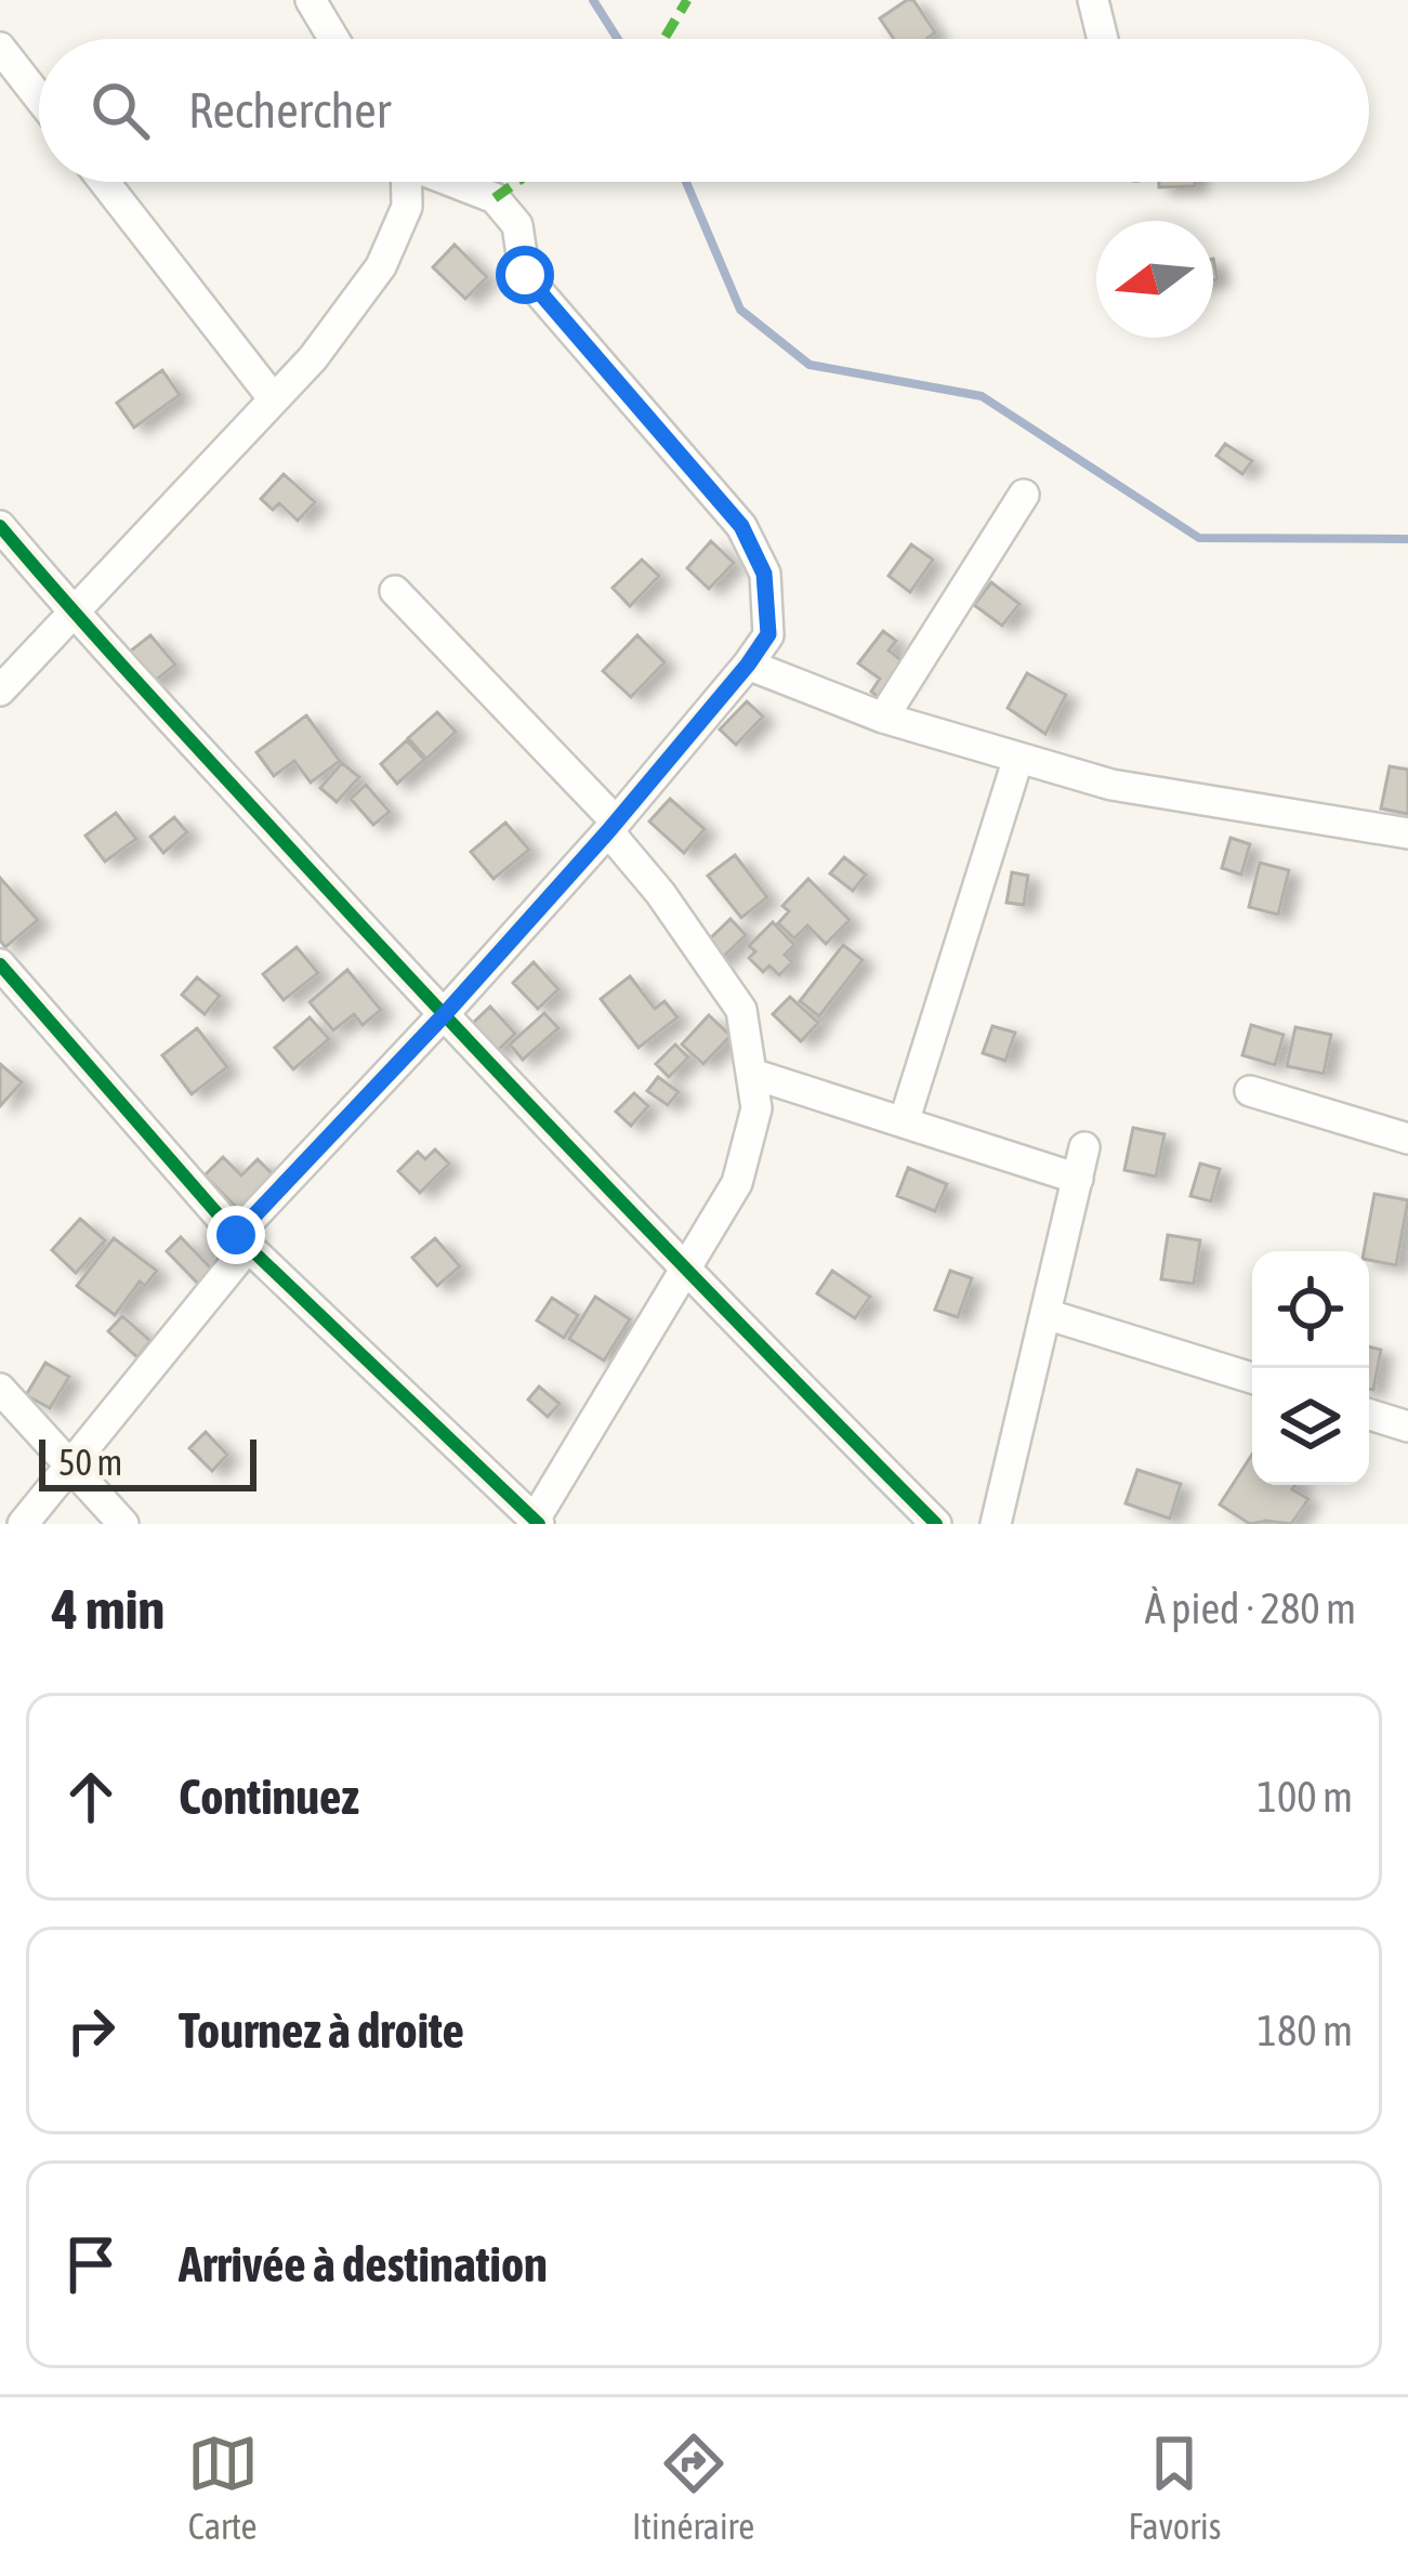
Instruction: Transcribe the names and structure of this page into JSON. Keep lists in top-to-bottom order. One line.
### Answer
{"scale_bar":"50 m","north":"left","page":{"search":"Rechercher","scale":"50 m","heading":["4 min","À pied · 280 m"],"list":[["Continuez","100 m"],["Tournez à droite","180 m"],"Arrivée à destination"],"nav":["Carte","Itinéraire","Favoris"]}}
